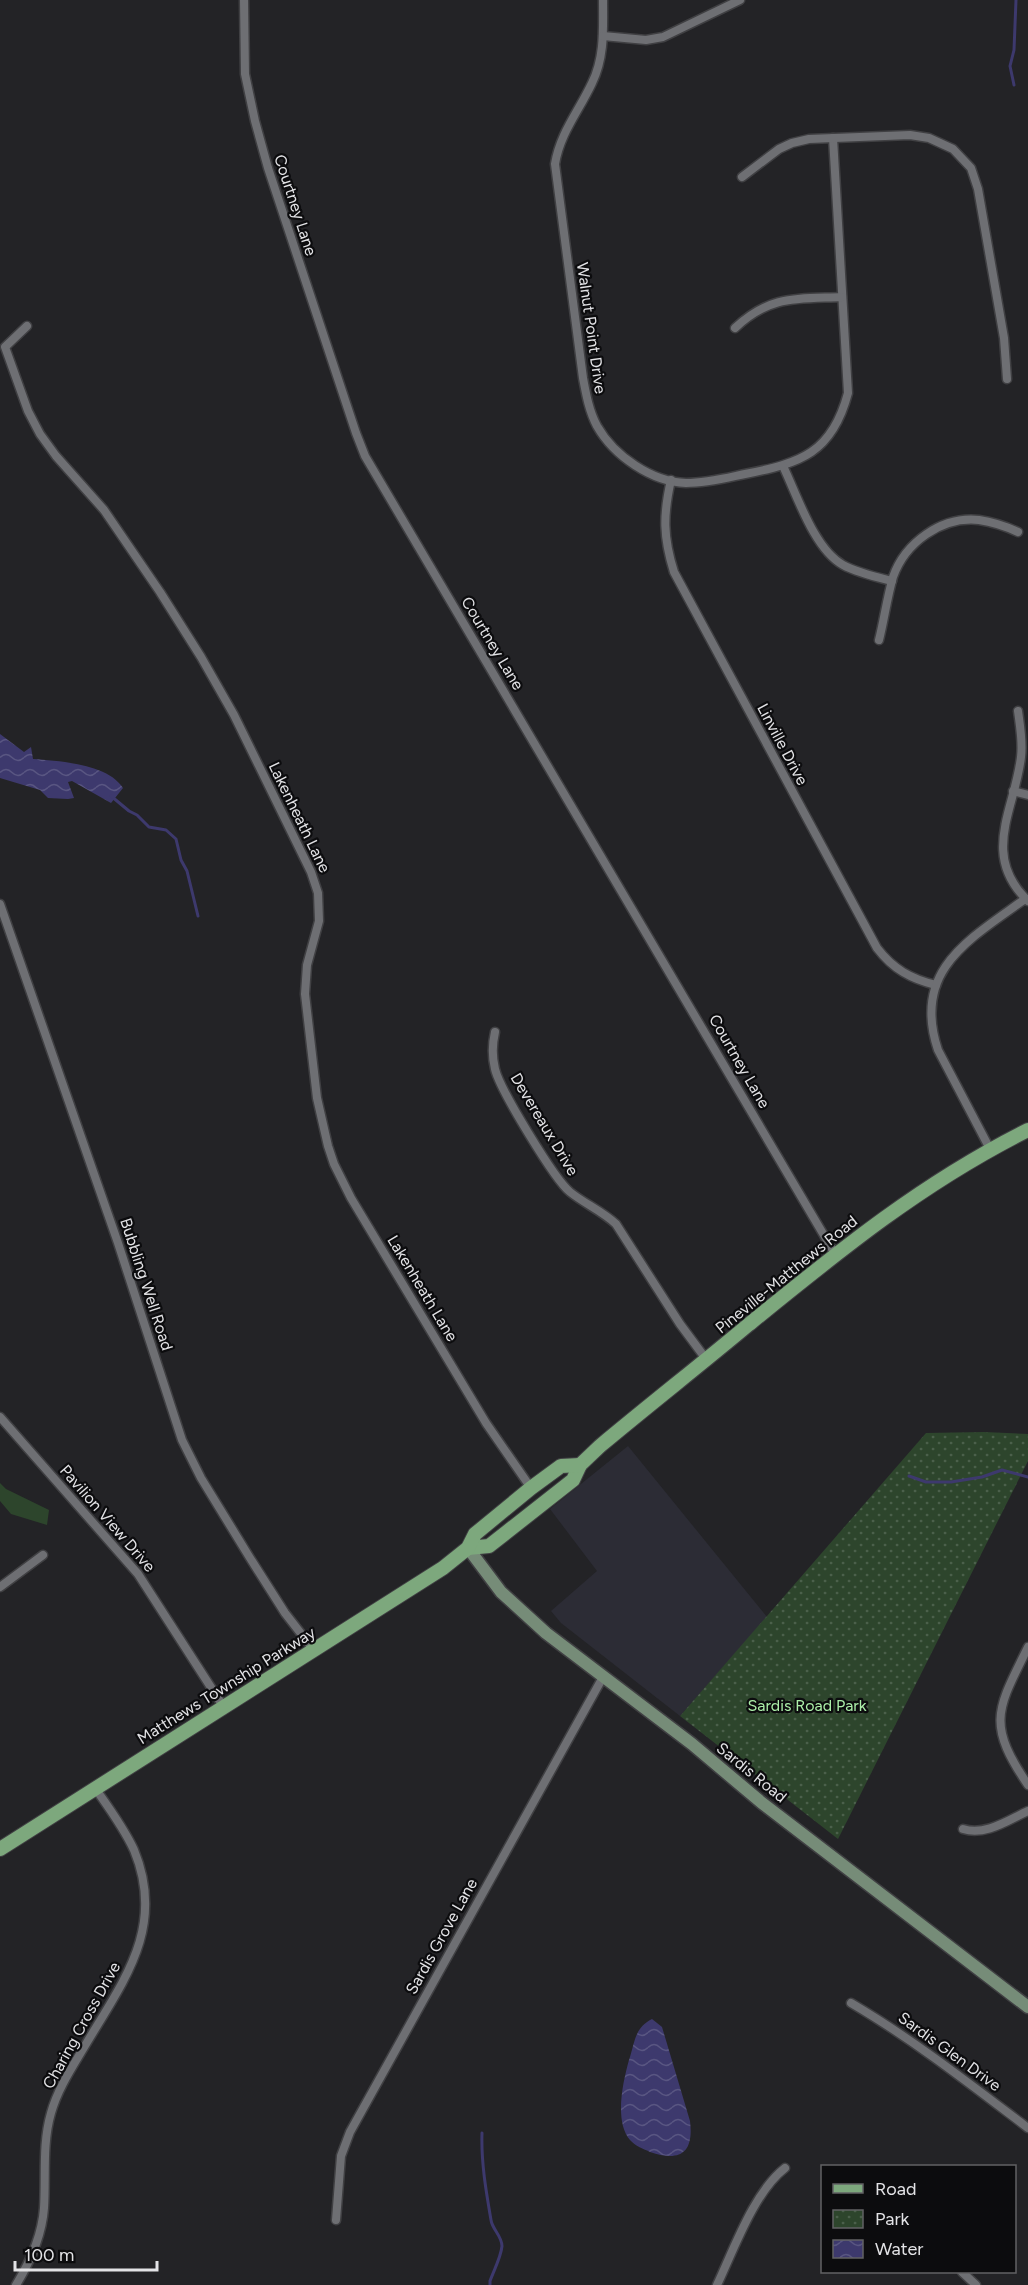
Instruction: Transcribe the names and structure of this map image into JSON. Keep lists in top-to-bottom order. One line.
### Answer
{"streets":{"main road":["Pineville-Matthews Road","Matthews Township Parkway","Sardis Road"],"street":["Courtney Lane","Walnut Point Drive","Linville Drive","Lakenheath Lane","Devereaux Drive","Bubbling Well Road","Pavilion View Drive","Sardis Grove Lane","Charing Cross Drive","Sardis Glen Drive"]},"crossings":[["Courtney Lane","Pineville-Matthews Road"],["Walnut Point Drive","Linville Drive"],["Lakenheath Lane","Pineville-Matthews Road"],["Devereaux Drive","Pineville-Matthews Road"],["Pineville-Matthews Road","Matthews Township Parkway"],["Pineville-Matthews Road","Sardis Road"],["Bubbling Well Road","Matthews Township Parkway"],["Pavilion View Drive","Matthews Township Parkway"],["Matthews Township Parkway","Sardis Road"],["Matthews Township Parkway","Charing Cross Drive"],["Sardis Road","Sardis Grove Lane"]],"parks":["Sardis Road Park"],"legend":["Road","Park","Water"],"scale_bar":"100 m"}
